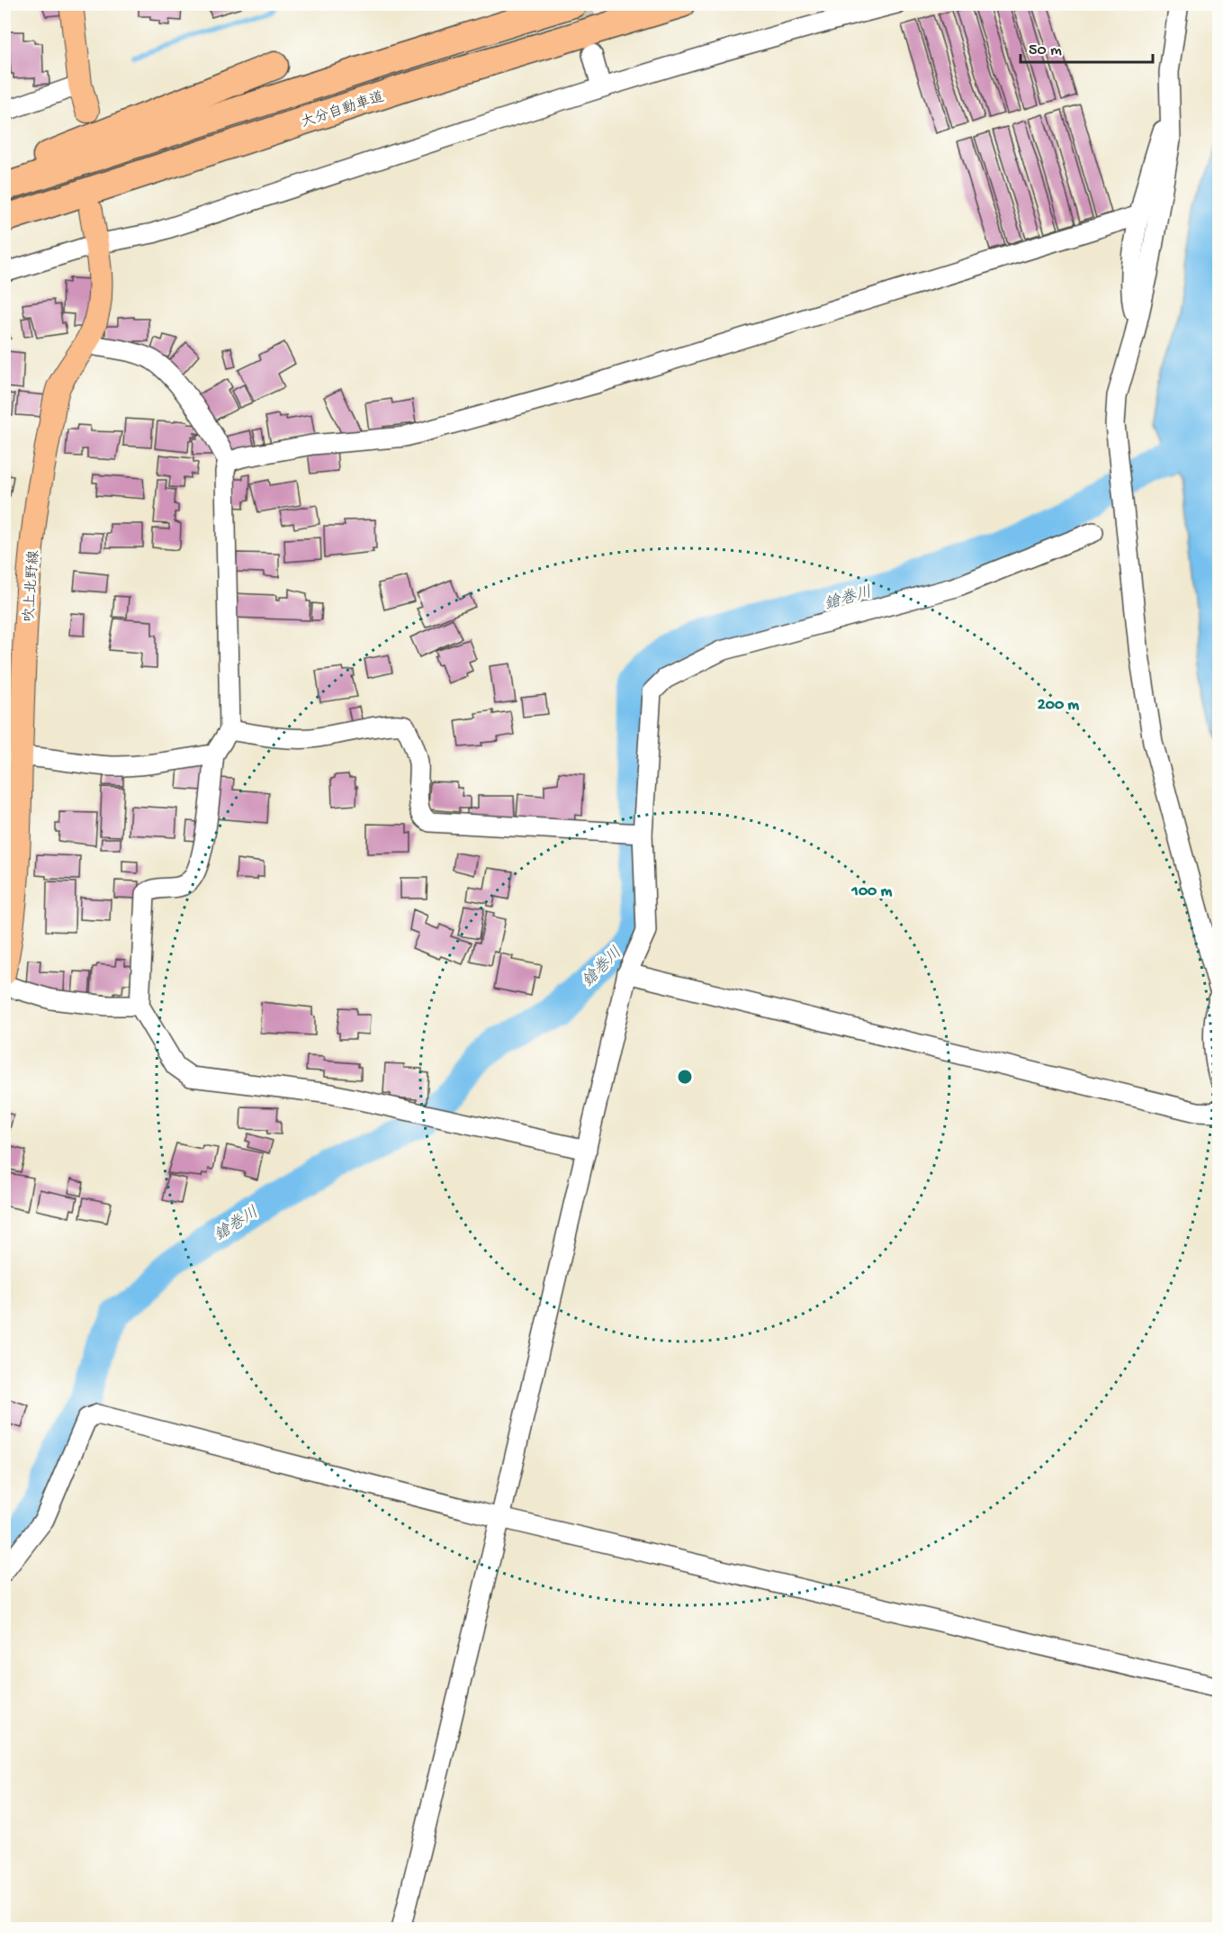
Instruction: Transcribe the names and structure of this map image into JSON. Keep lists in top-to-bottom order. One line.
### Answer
{"streets":{"highway":["大分自動車道"],"main road":["吹上北野線"]},"water":["鎗巻川"],"scale_bar":"50 m","rings":["200 m","100 m"]}
